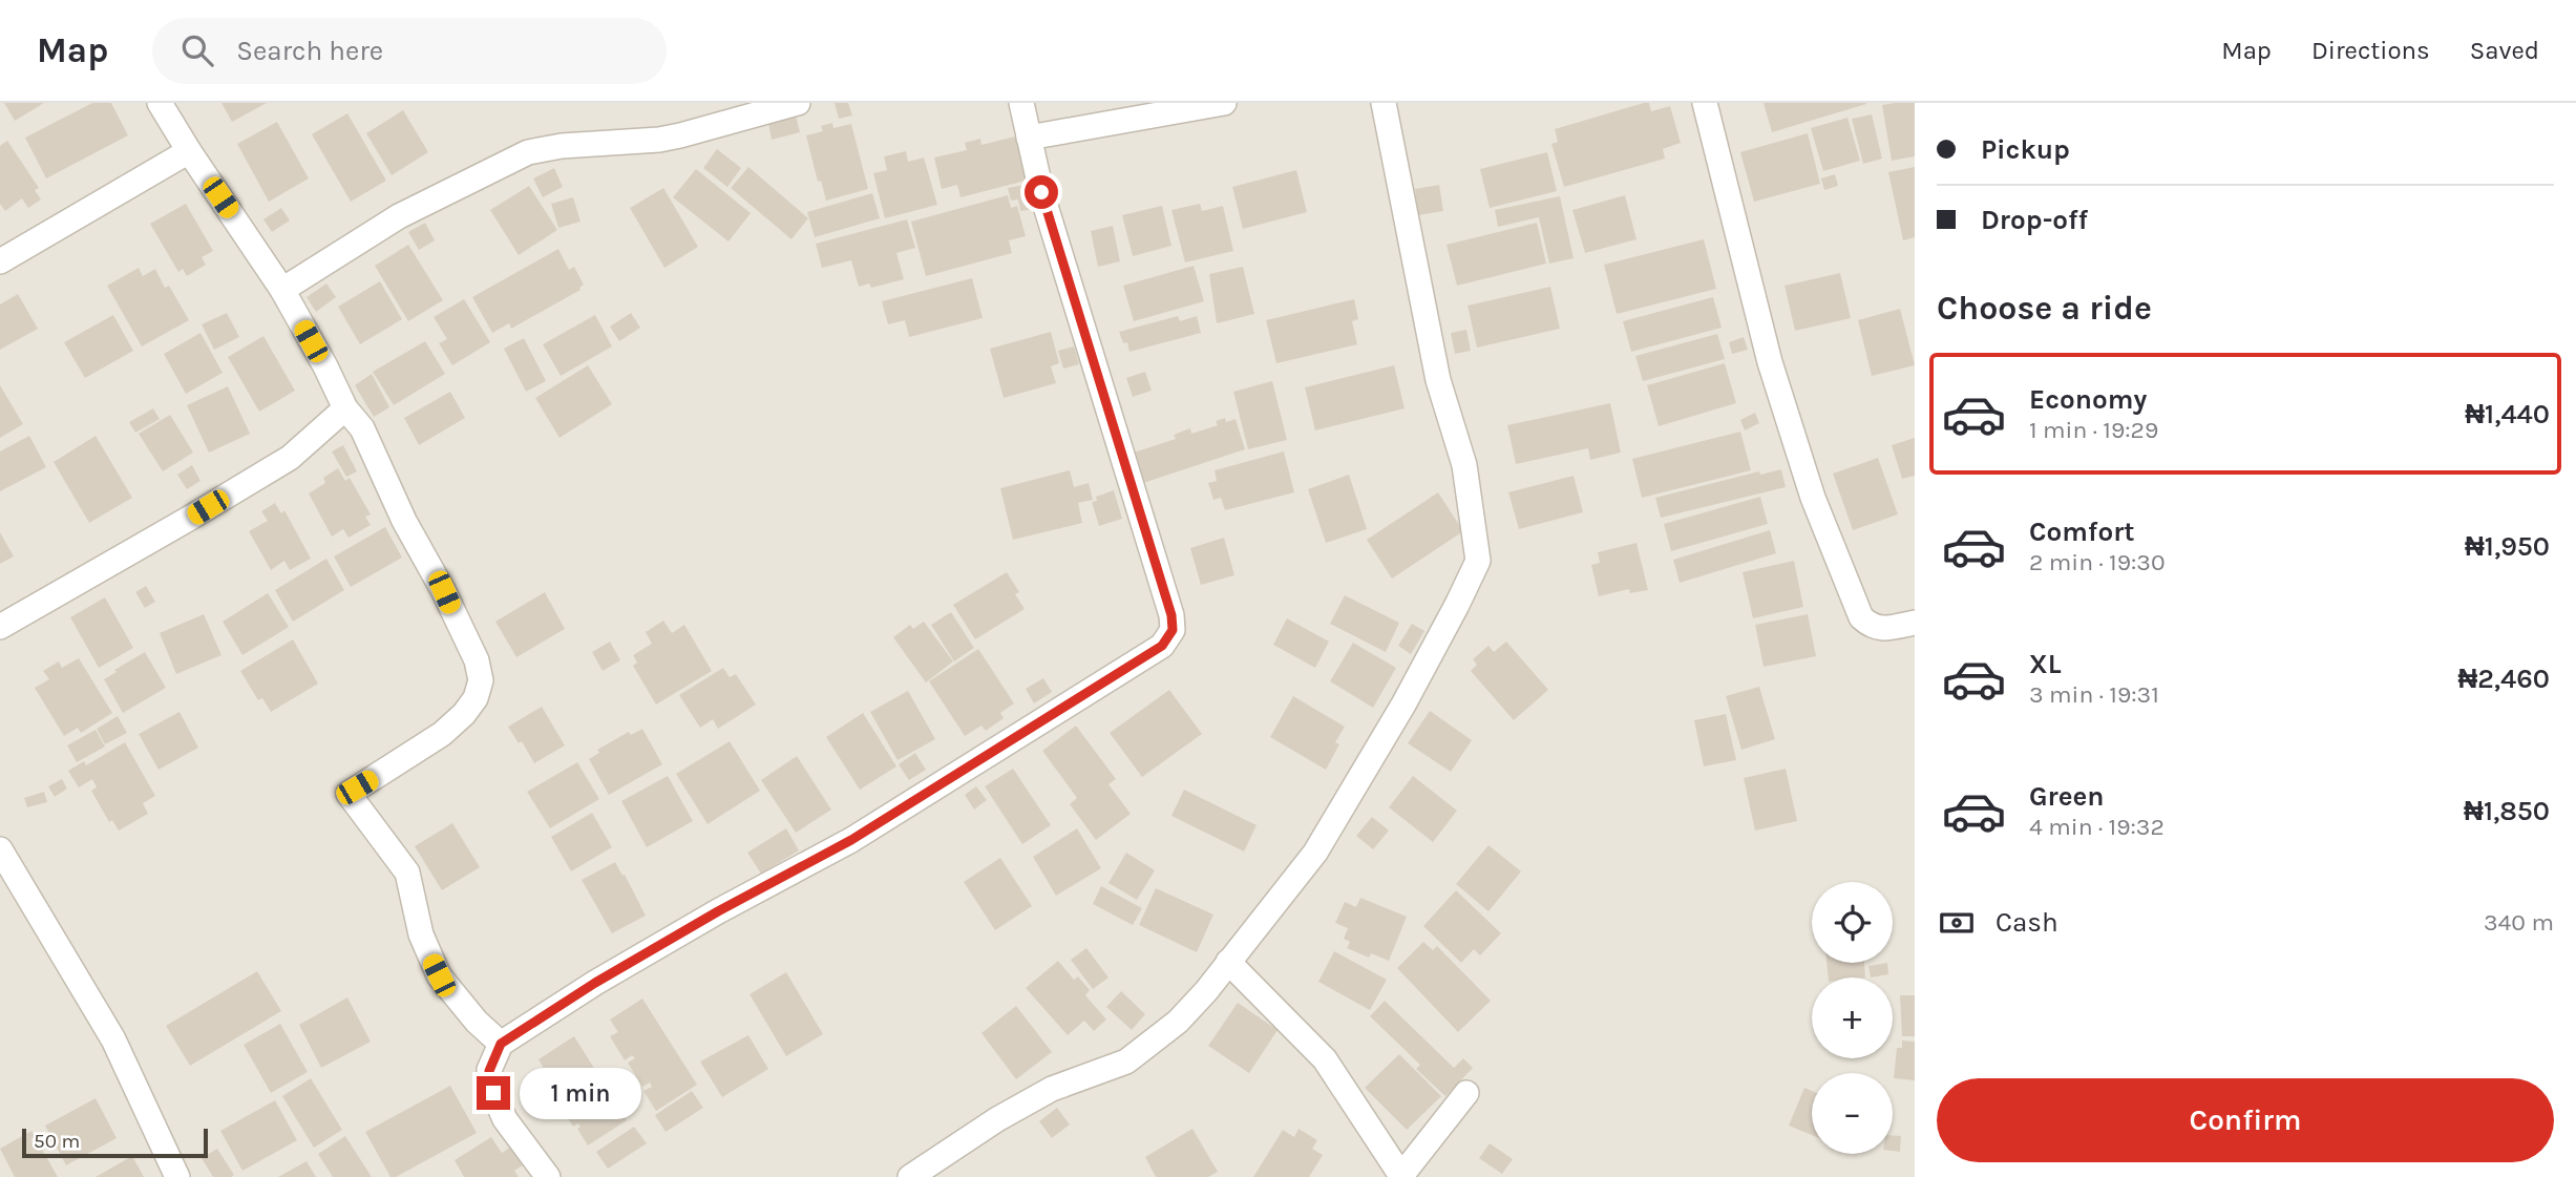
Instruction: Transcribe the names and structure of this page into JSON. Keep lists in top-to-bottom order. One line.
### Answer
{"scale_bar":"50 m","page":{"header":"Map","search":"Search here","nav":["Map","Directions","Saved"],"banner":["Pickup","Drop-off"],"heading":"Choose a ride","list":[{"name":"Economy","note":"1 min · 19:29","value":"₦1,440"},{"name":"Comfort","note":"2 min · 19:30","value":"₦1,950"},{"name":"XL","note":"3 min · 19:31","value":"₦2,460"},{"name":"Green","note":"4 min · 19:32","value":"₦1,850"}],"map_buttons":["+","−"],"pay":["Cash","340 m"],"buttons":"Confirm","bubble":"1 min","scale":"50 m"}}
